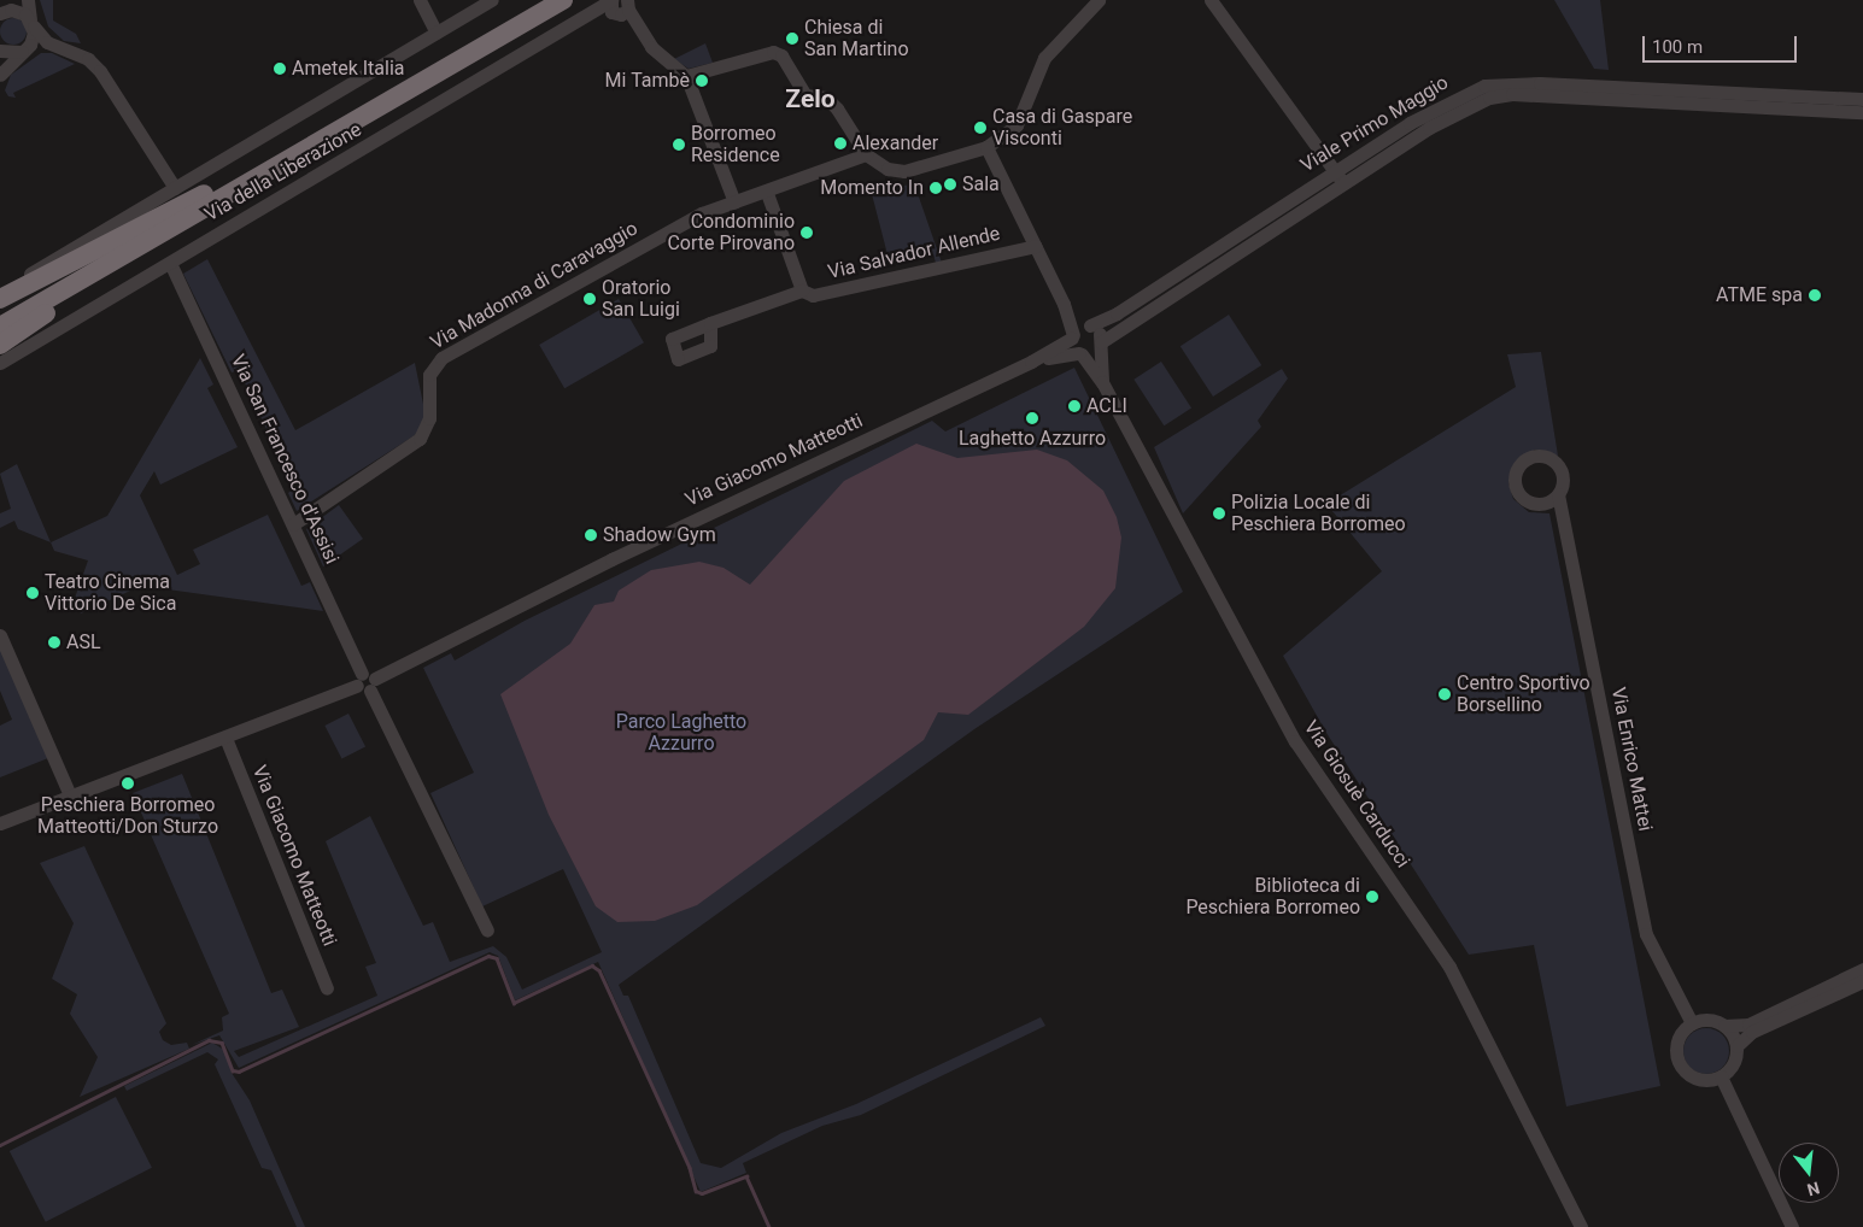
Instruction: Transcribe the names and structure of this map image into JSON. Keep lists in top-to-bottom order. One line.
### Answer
{"streets":{"street":["Viale Primo Maggio","Via della Liberazione","Via Salvador Allende","Via Madonna di Caravaggio","Via San Francesco d'Assisi","Via Giacomo Matteotti","Via Enrico Mattei","Via Giosuè Carducci"]},"crossings":[["Viale Primo Maggio","Via Giosuè Carducci"],["Via della Liberazione","Via San Francesco d'Assisi"],["Via Salvador Allende","Via Giosuè Carducci"],["Via Madonna di Caravaggio","Via San Francesco d'Assisi"],["Via San Francesco d'Assisi","Via Giacomo Matteotti"],["Via Giacomo Matteotti","Via Giosuè Carducci"]],"districts":["Zelo"],"parks":["Parco Laghetto Azzurro"],"places":["Chiesa di San Martino","Ametek Italia","Mi Tambè","Casa di Gaspare Visconti","Alexander","Borromeo Residence","Sala","Momento In","Condominio Corte Pirovano","ATME spa","Oratorio San Luigi","ACLI","Laghetto Azzurro","Polizia Locale di Peschiera Borromeo","Shadow Gym","Teatro Cinema Vittorio De Sica","ASL","Centro Sportivo Borsellino","Peschiera Borromeo Matteotti/Don Sturzo","Biblioteca di Peschiera Borromeo"],"scale_bar":"100 m","north":"bottom"}
